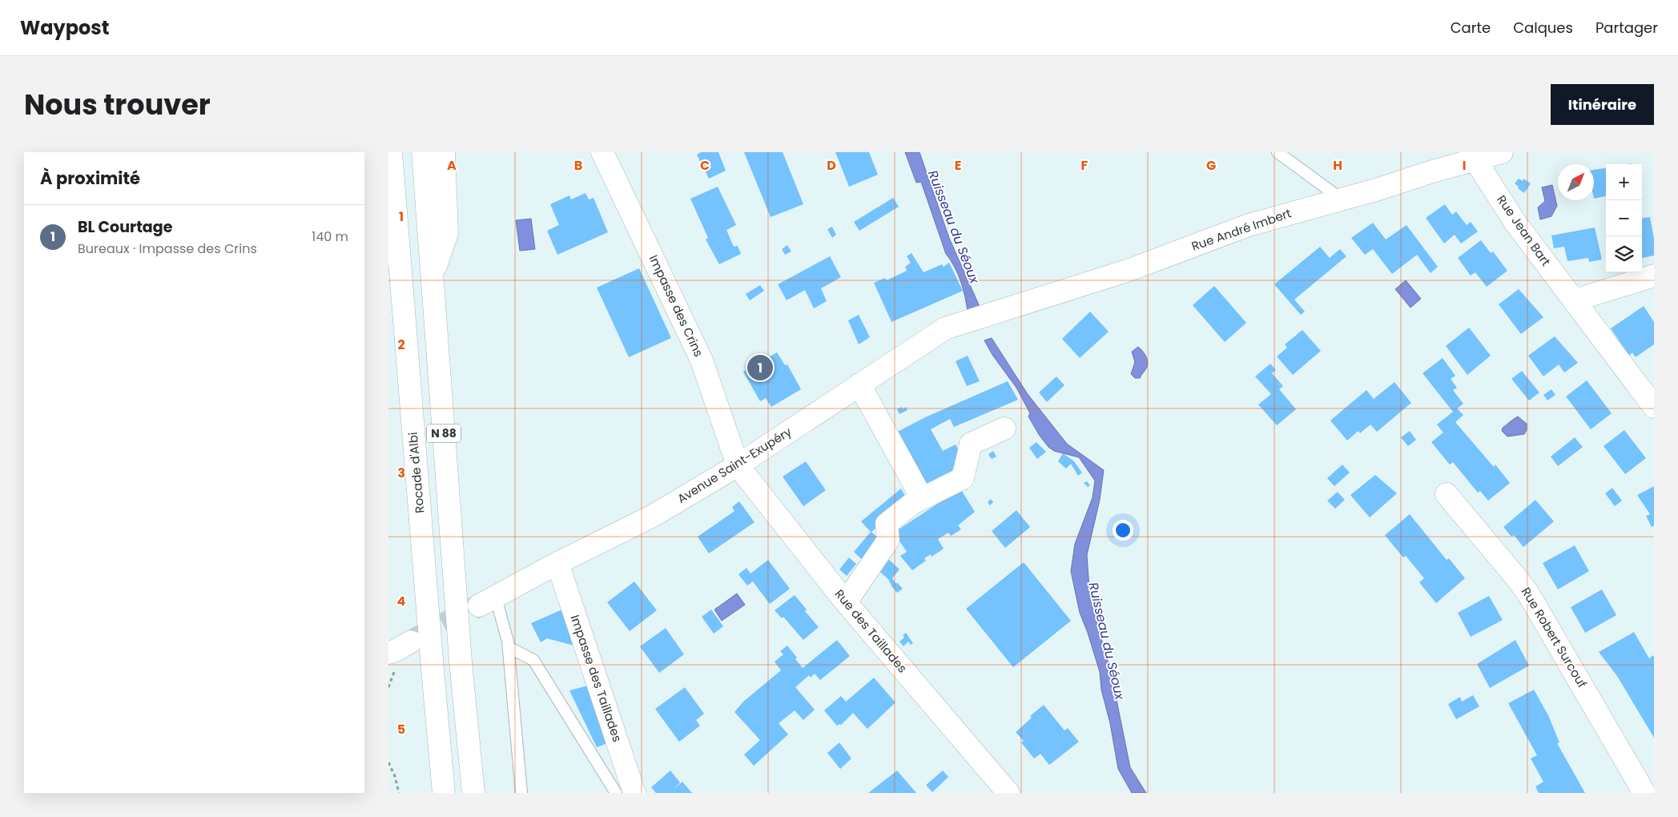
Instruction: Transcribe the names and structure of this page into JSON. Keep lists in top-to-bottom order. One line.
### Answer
{"streets":{"main road":["Rue André Imbert","Rue Jean Bart","Impasse des Crins","N 88","Avenue Saint-Exupéry","Rocade d'Albi","Rue des Taillades","Rue Robert Surcouf","Impasse des Taillades"]},"crossings":[["Rue André Imbert","Rue Jean Bart"],["Rue André Imbert","Avenue Saint-Exupéry"],["Impasse des Crins","Avenue Saint-Exupéry"],["Impasse des Crins","Rue des Taillades"],["Avenue Saint-Exupéry","Rue des Taillades"],["Avenue Saint-Exupéry","Impasse des Taillades"]],"water":["Ruisseau du Séoux"],"north":"top right","page":{"header":"Waypost","nav":["Carte","Calques","Partager"],"title":"Nous trouver","buttons":"Itinéraire","heading":"À proximité","map_buttons":["+","−"],"list":[{"mark":"1","name":"BL Courtage","note":"Bureaux · Impasse des Crins","value":"140 m"}],"pins":"1"},"grid":{"columns":["A","B","C","D","E","F","G","H","I"],"rows":["1","2","3","4","5"]}}
